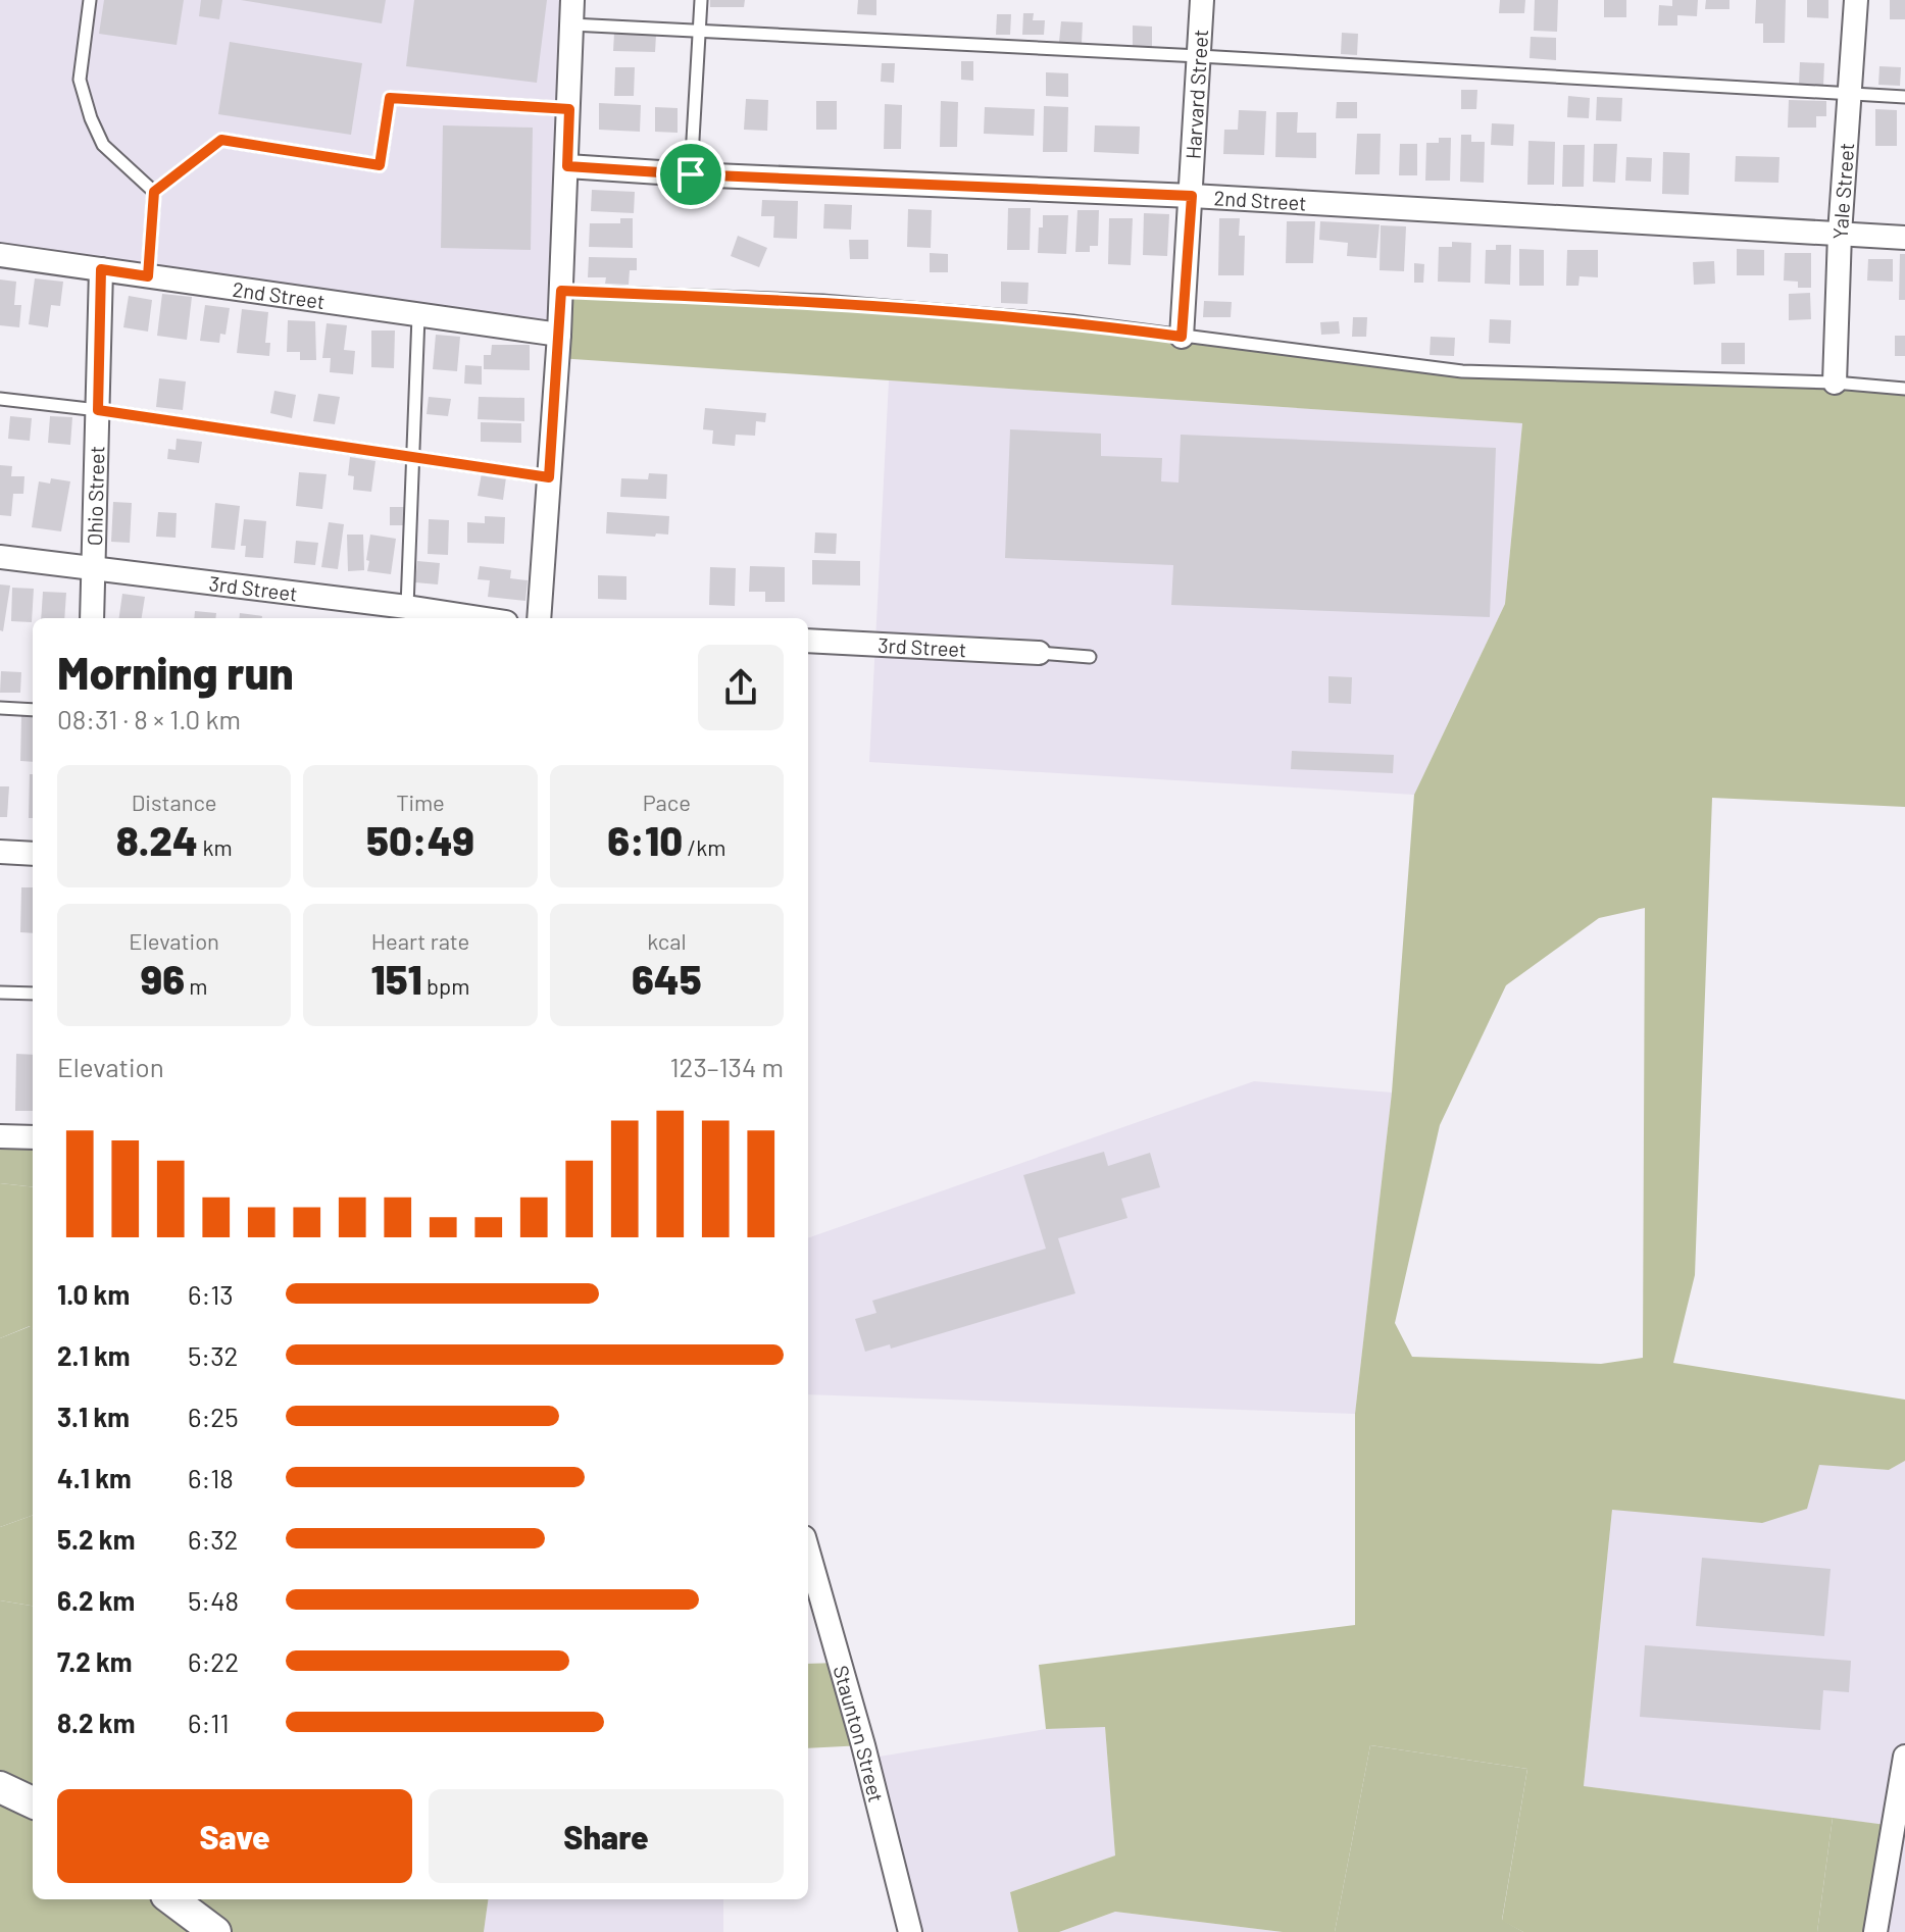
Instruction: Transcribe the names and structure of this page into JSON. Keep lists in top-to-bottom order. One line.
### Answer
{"streets":{"street":["Harvard Street","Yale Street","2nd Street","Ohio Street","3rd Street","Staunton Street"]},"crossings":[["Harvard Street","2nd Street"],["Yale Street","2nd Street"],["2nd Street","Ohio Street"],["Ohio Street","3rd Street"]],"page":{"heading":["Morning run","08:31 · 8 × 1.0 km"],"stats":[["Distance","8.24 km"],["Time","50:49"],["Pace","6:10 /km"],["Elevation","96 m"],["Heart rate","151 bpm"],["kcal","645"]],"chart":["Elevation","123–134 m"],"list":[{"name":"1.0 km","note":"6:13"},{"name":"2.1 km","note":"5:32"},{"name":"3.1 km","note":"6:25"},{"name":"4.1 km","note":"6:18"},{"name":"5.2 km","note":"6:32"},{"name":"6.2 km","note":"5:48"},{"name":"7.2 km","note":"6:22"},{"name":"8.2 km","note":"6:11"}],"buttons":["Save","Share"]}}
